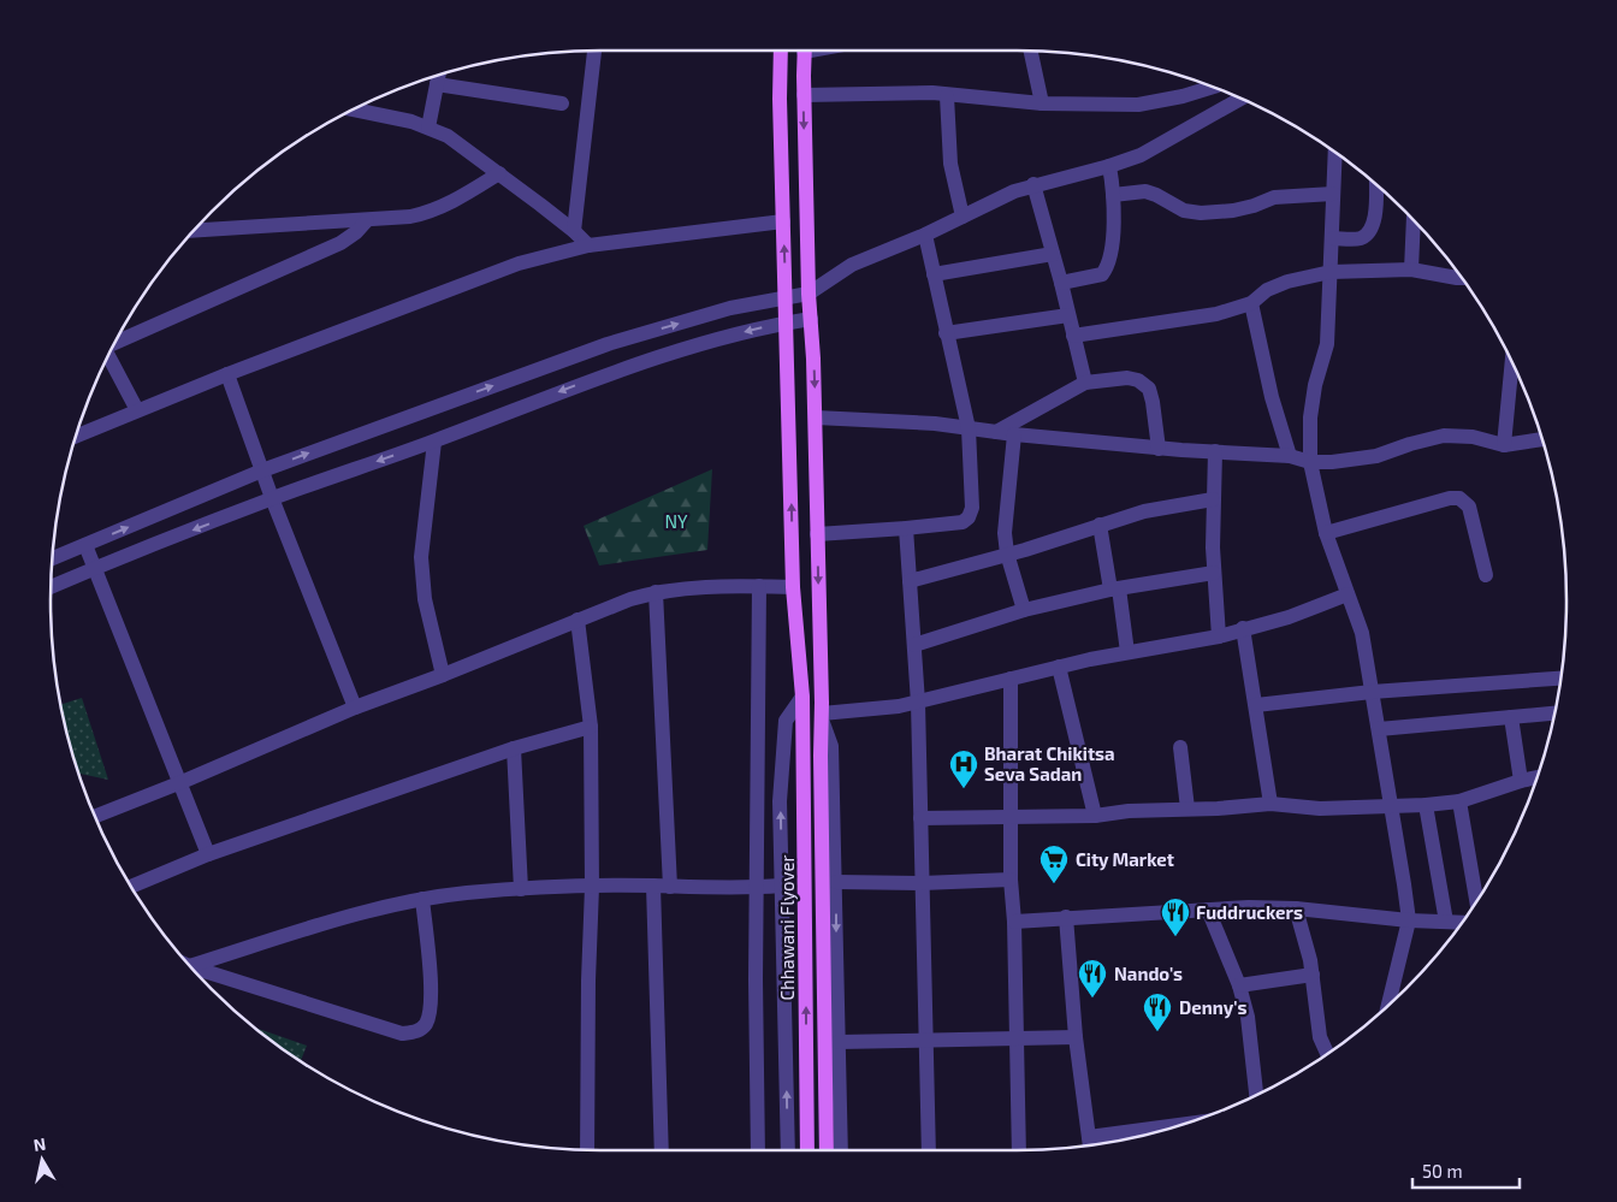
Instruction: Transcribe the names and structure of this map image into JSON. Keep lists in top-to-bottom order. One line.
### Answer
{"streets":{"main road":["Chhawani Flyover"]},"parks":["NY"],"places":{"hospital":["Bharat Chikitsa Seva Sadan"],"supermarket":["City Market"],"restaurant":["Fuddruckers","Nando's","Denny's"]},"scale_bar":"50 m","north":"top"}
